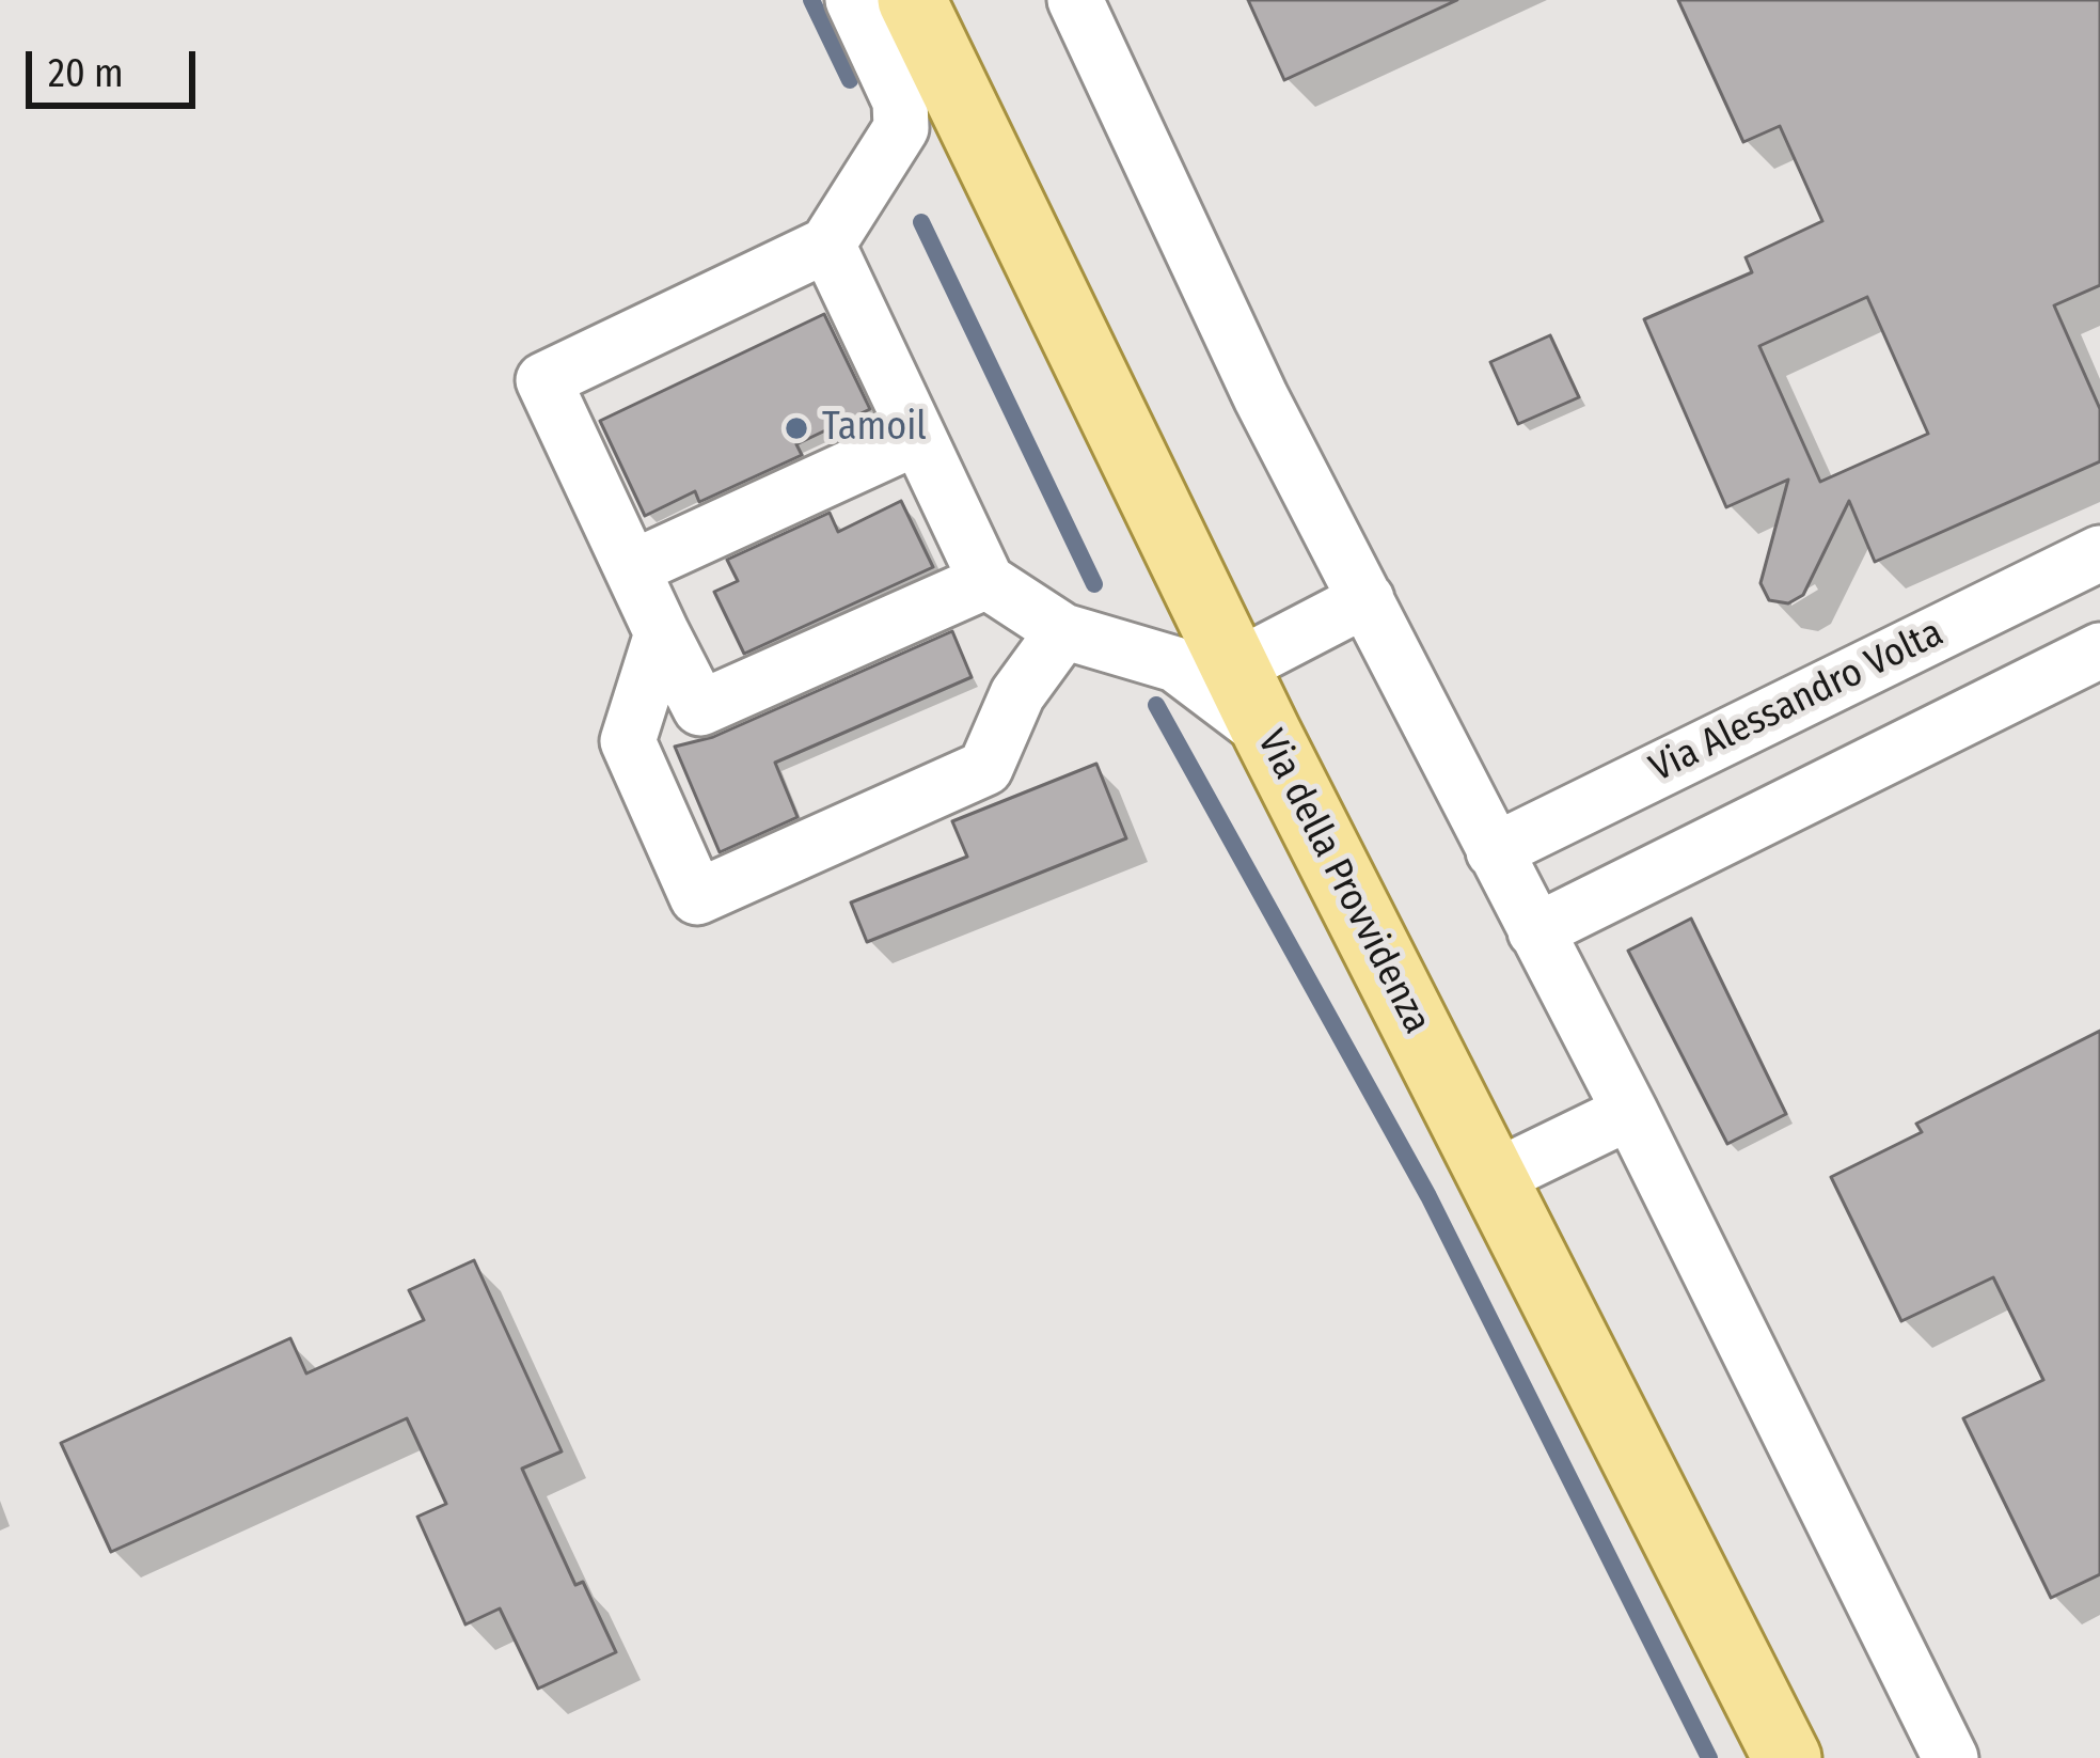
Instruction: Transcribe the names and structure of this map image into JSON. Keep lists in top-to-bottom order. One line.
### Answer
{"streets":{"main road":["Via della Provvidenza"],"street":["Via Alessandro Volta"]},"places":["Tamoil"],"scale_bar":"20 m"}
